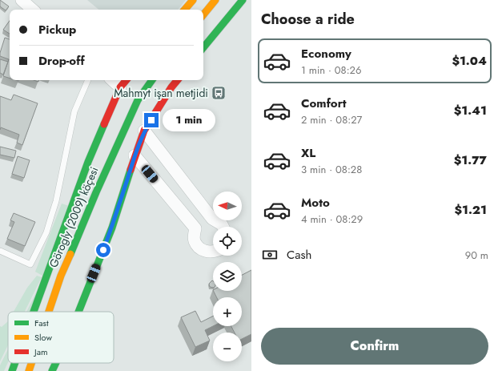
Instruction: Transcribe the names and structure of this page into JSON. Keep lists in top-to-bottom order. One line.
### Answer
{"streets":{"main road":["Görogly (2009) köçesi"]},"places":{"bus stop":["Mahmyt işan metjidi"]},"legend":["Fast","Slow","Jam"],"north":"left","page":{"heading":"Choose a ride","banner":["Pickup","Drop-off"],"list":[{"name":"Economy","note":"1 min · 08:26","value":"$1.04"},{"name":"Comfort","note":"2 min · 08:27","value":"$1.41"},{"name":"XL","note":"3 min · 08:28","value":"$1.77"},{"name":"Moto","note":"4 min · 08:29","value":"$1.21"}],"bubble":"1 min","map_buttons":["+","−"],"pay":["Cash","90 m"],"buttons":"Confirm"}}
